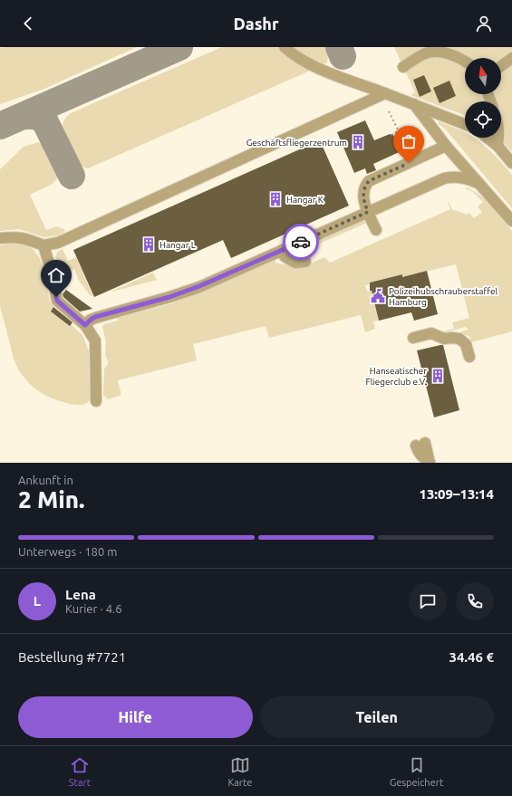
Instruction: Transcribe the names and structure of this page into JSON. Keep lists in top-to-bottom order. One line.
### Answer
{"places":{"building":["Geschäftsfliegerzentrum","Hangar K","Hangar L","Hanseatischer Fliegerclub e.V."],"public building":["Polizeihubschrauberstaffel Hamburg"]},"north":"top","page":{"header":"Dashr","heading":["2 Min.","Ankunft in","13:09–13:14"],"panel":["Lena","Kurier · 4.6","Bestellung #7721","34.46 €"],"bar":"Unterwegs · 180 m","round":"L","buttons":["Hilfe","Teilen"],"tabs":["Start","Karte","Gespeichert"]}}
